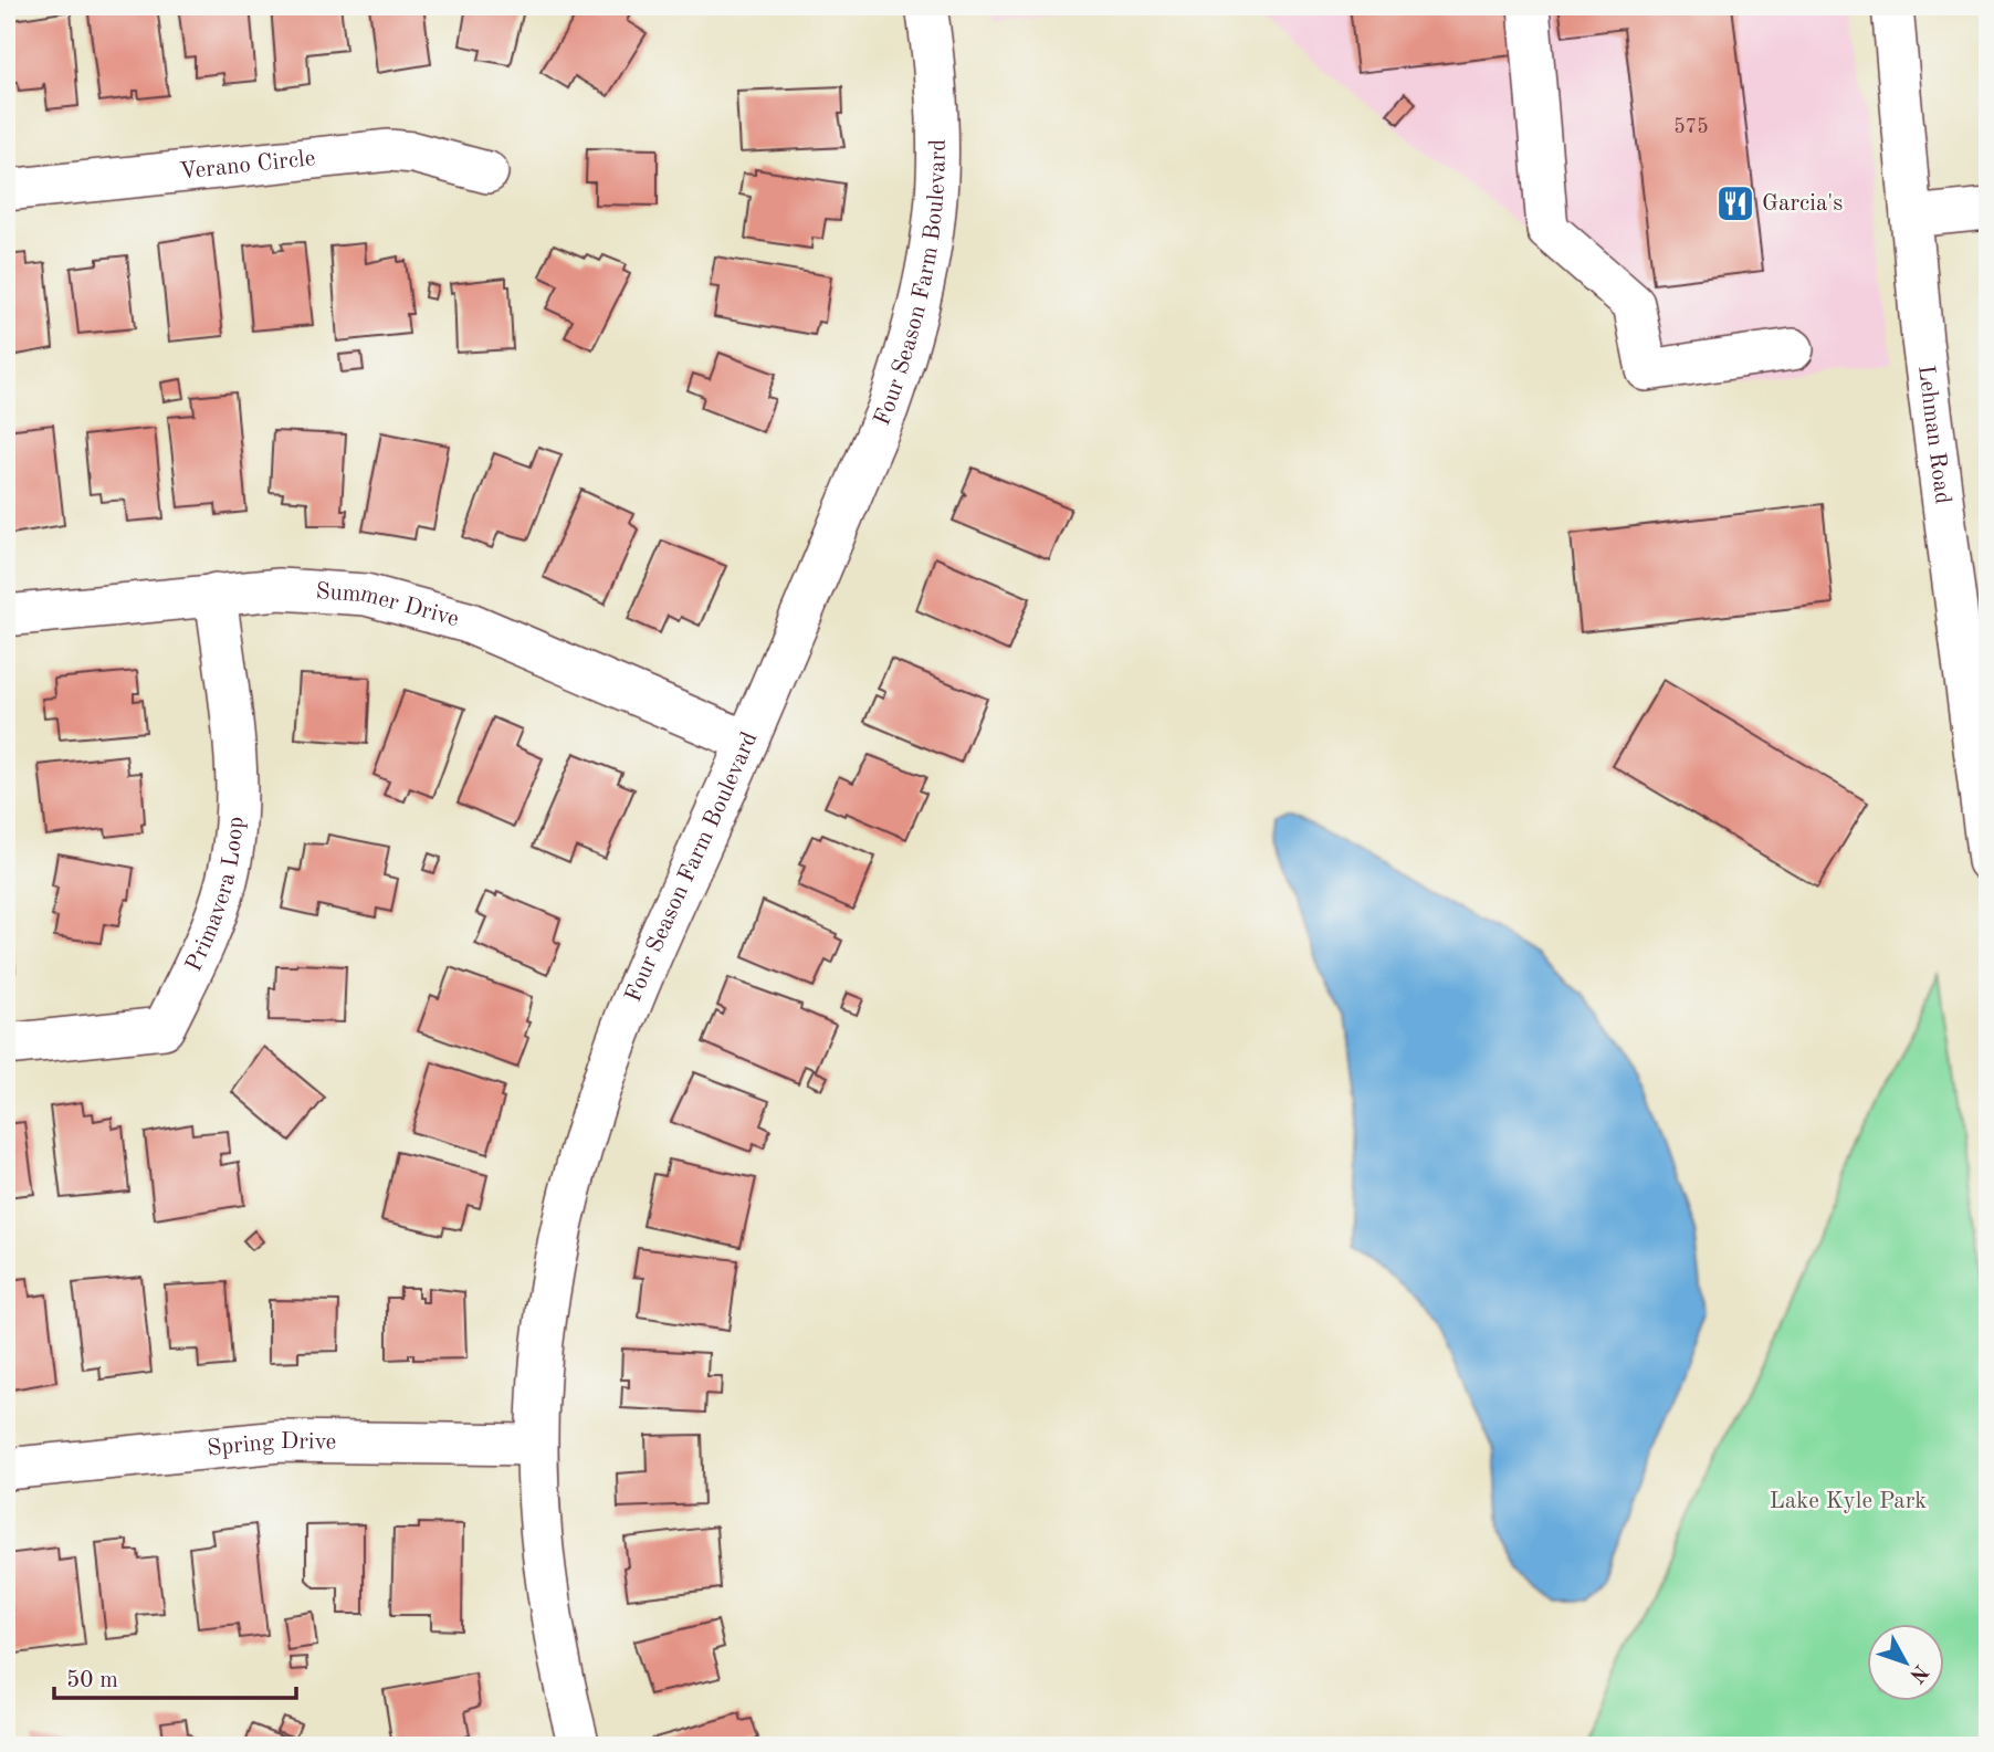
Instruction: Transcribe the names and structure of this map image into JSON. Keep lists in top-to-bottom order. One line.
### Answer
{"streets":{"street":["Verano Circle","Four Season Farm Boulevard","Lehman Road","Summer Drive","Primavera Loop","Spring Drive"]},"crossings":[["Four Season Farm Boulevard","Summer Drive"],["Four Season Farm Boulevard","Spring Drive"],["Summer Drive","Primavera Loop"]],"parks":["Lake Kyle Park"],"places":{"restaurant":["Garcia's"]},"house_numbers":["575"],"scale_bar":"50 m","north":"bottom right"}
